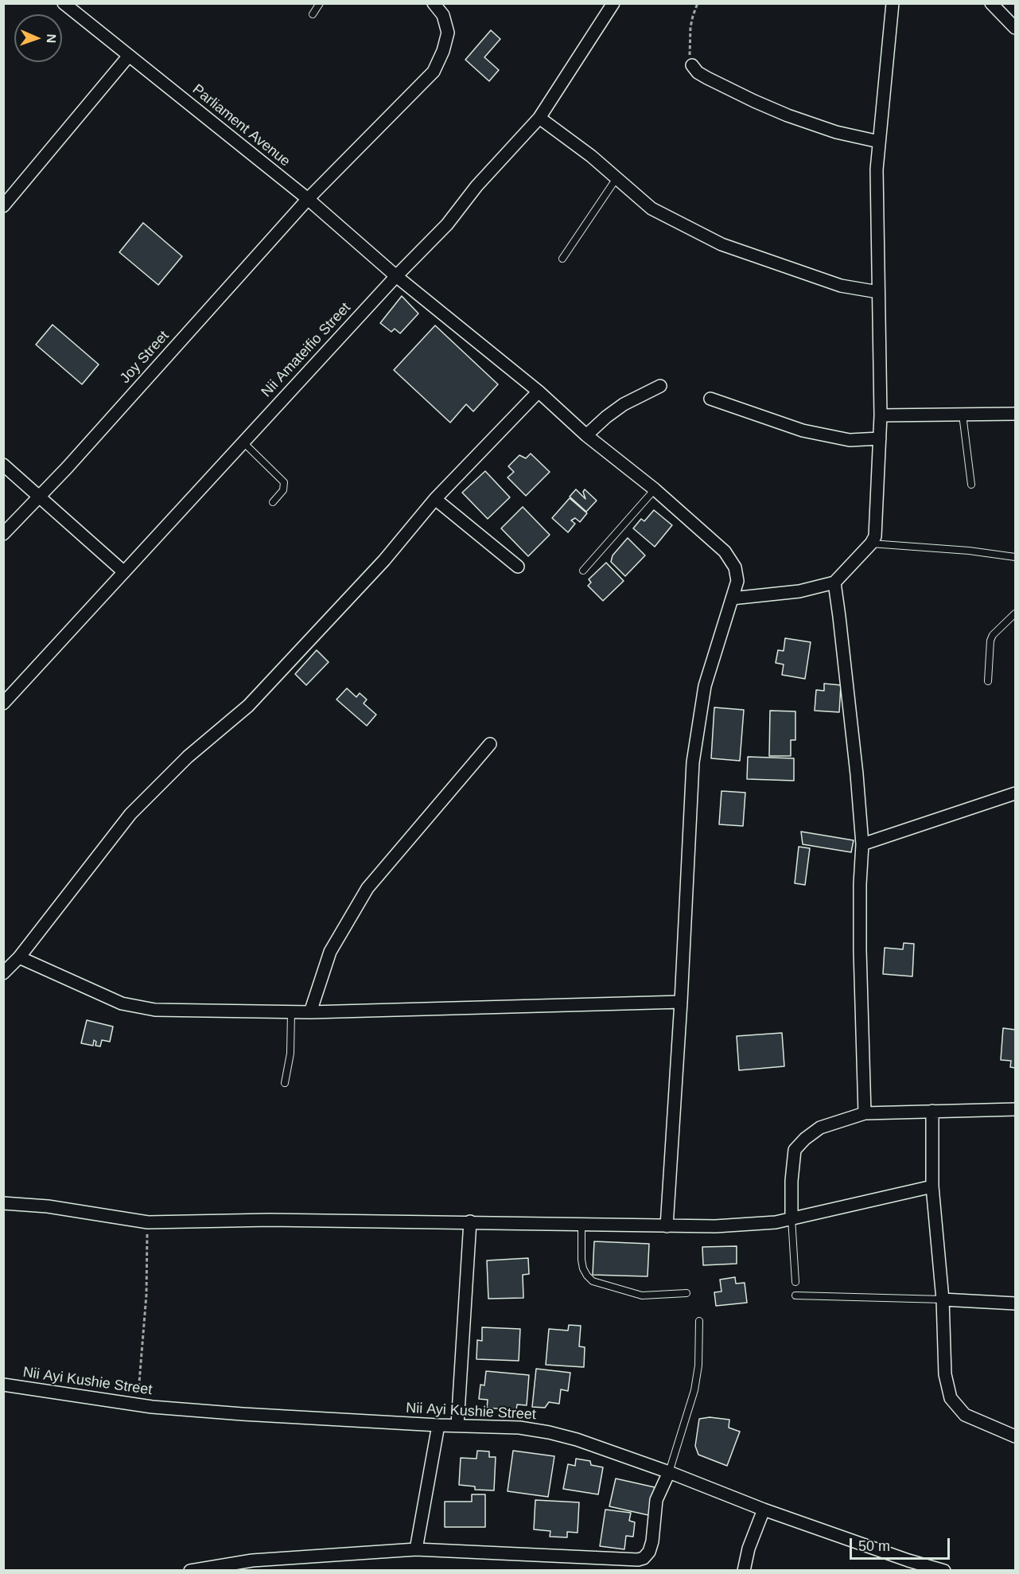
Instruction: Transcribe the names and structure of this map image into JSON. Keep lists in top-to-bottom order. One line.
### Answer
{"streets":{"street":["Parliament Avenue","Nii Amateifio Street","Joy Street","Nii Ayi Kushie Street"]},"crossings":[["Parliament Avenue","Nii Amateifio Street"],["Parliament Avenue","Joy Street"]],"scale_bar":"50 m","north":"right"}
